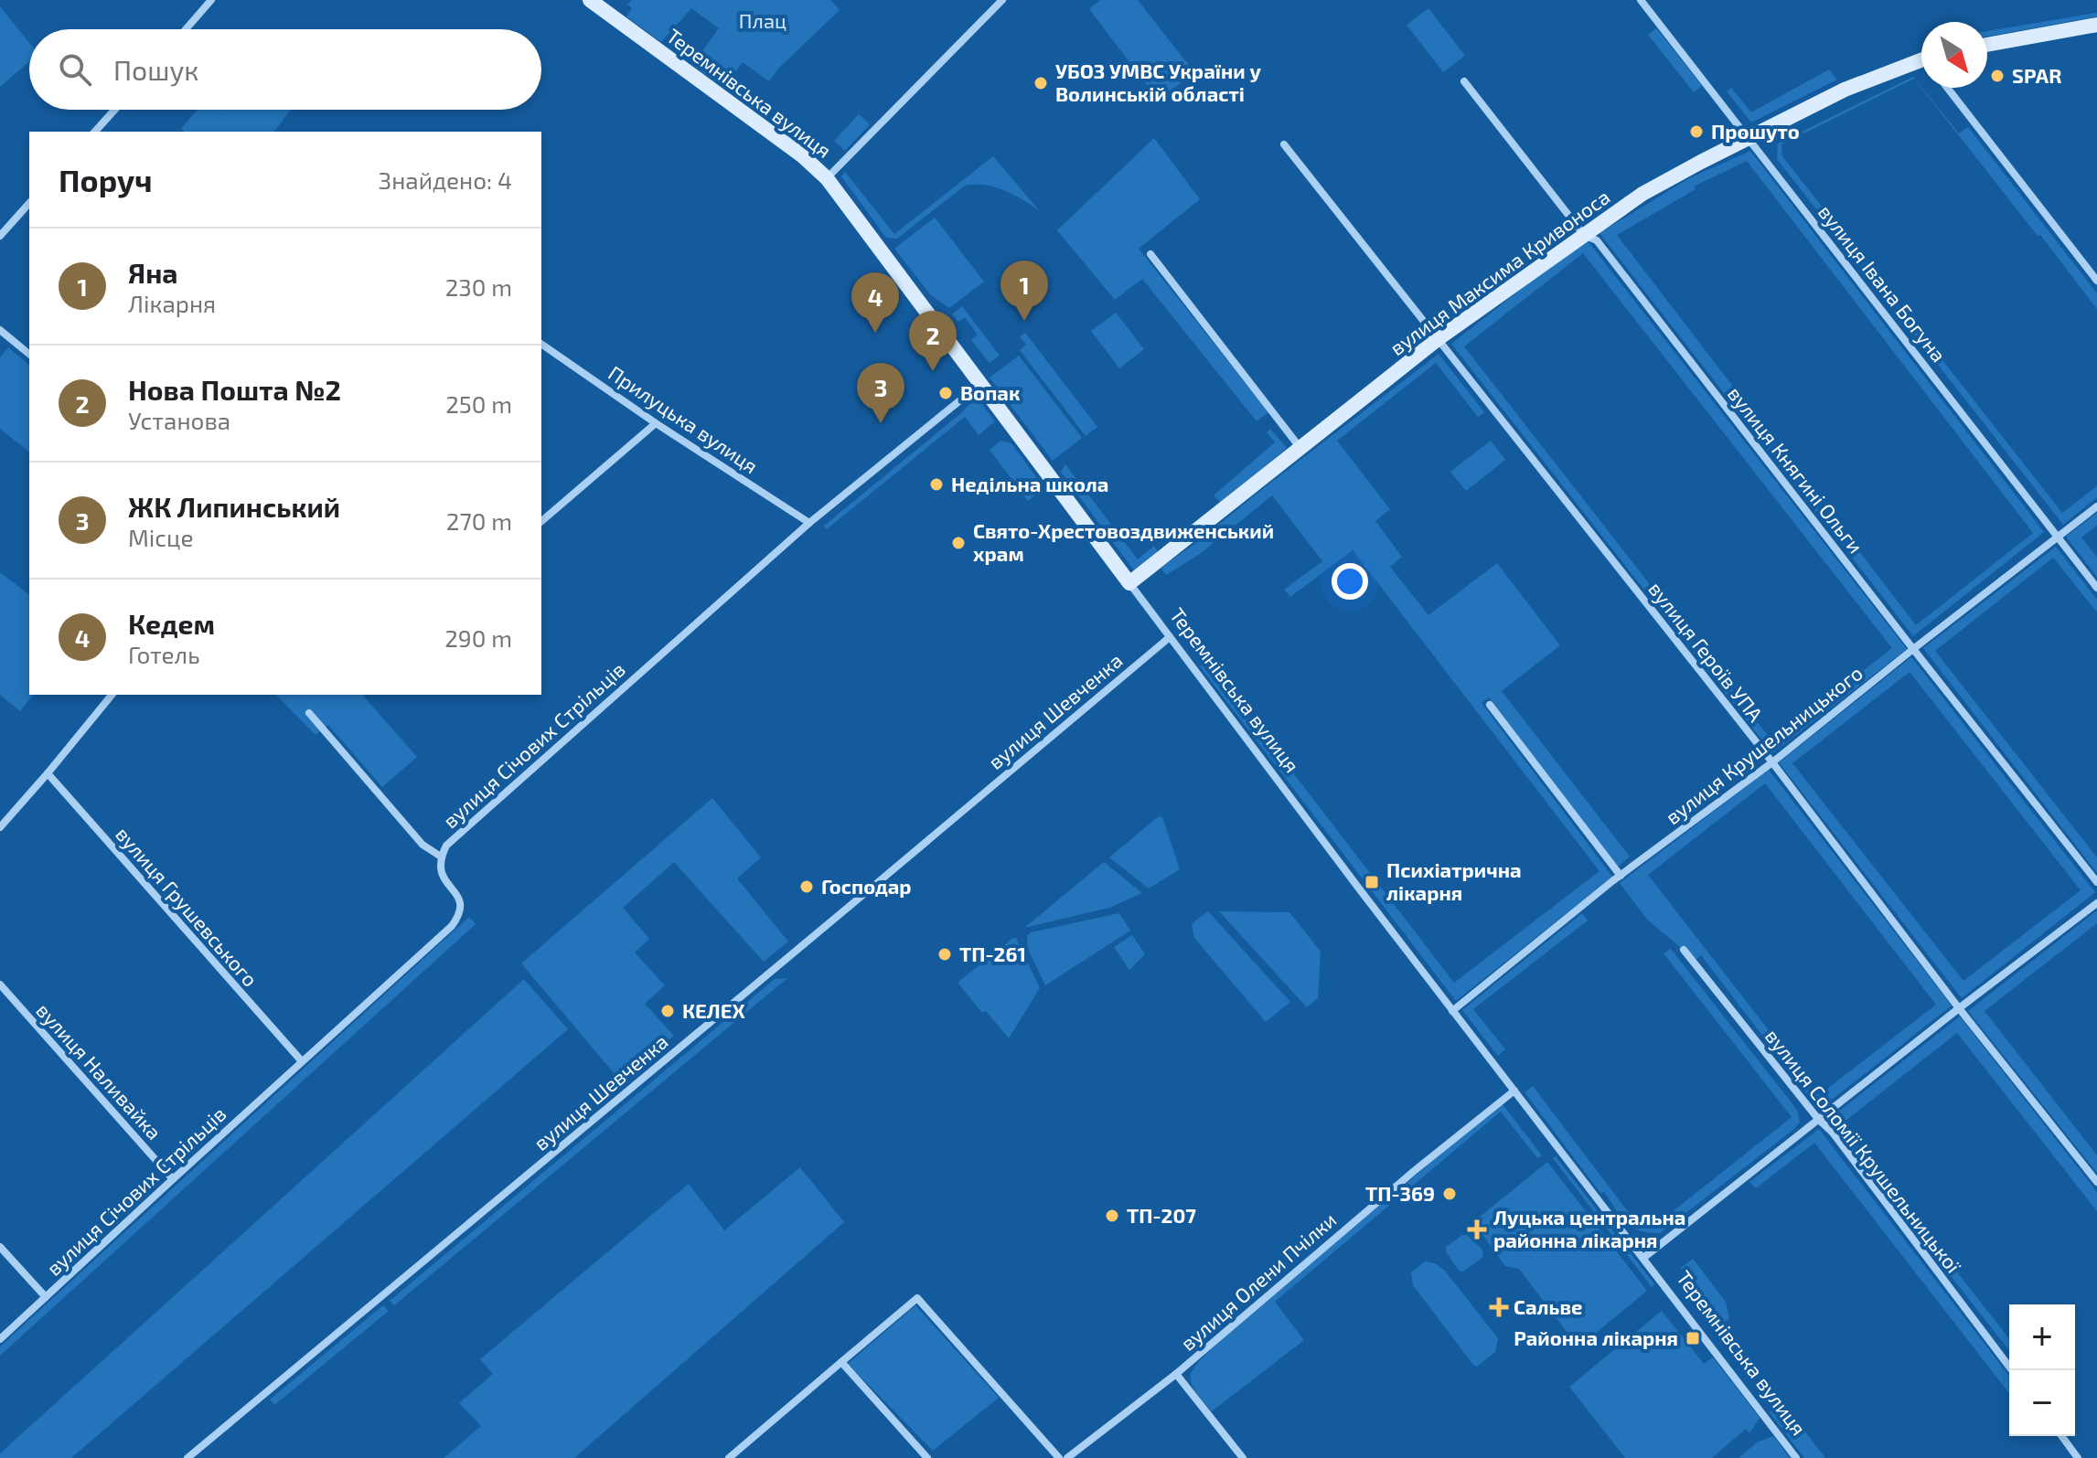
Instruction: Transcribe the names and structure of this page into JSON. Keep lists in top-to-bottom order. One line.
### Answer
{"streets":{"street":["Теремнівська вулиця","вулиця Максима Кривоноса","вулиця Івана Богуна","Прилуцька вулиця","вулиця Княгині Ольги","вулиця Героїв УПА","вулиця Шевченка","вулиця Січових Стрільців","вулиця Крушельницького","вулиця Грушевського","вулиця Наливайка","вулиця Соломії Крушельницької","вулиця Олени Пчілки"]},"crossings":[["Теремнівська вулиця","вулиця Максима Кривоноса"],["Теремнівська вулиця","вулиця Шевченка"],["Теремнівська вулиця","вулиця Січових Стрільців"],["Теремнівська вулиця","вулиця Крушельницького"],["Теремнівська вулиця","вулиця Олени Пчілки"],["вулиця Максима Кривоноса","вулиця Івана Богуна"],["вулиця Максима Кривоноса","вулиця Княгині Ольги"],["вулиця Максима Кривоноса","вулиця Героїв УПА"],["вулиця Івана Богуна","вулиця Крушельницького"],["Прилуцька вулиця","вулиця Січових Стрільців"],["вулиця Княгині Ольги","вулиця Крушельницького"],["вулиця Героїв УПА","вулиця Крушельницького"],["вулиця Січових Стрільців","вулиця Грушевського"],["вулиця Січових Стрільців","вулиця Наливайка"]],"parks":["Плац"],"places":{"other":["SPAR","УБОЗ УМВС України у Волинськiй області","Прошуто","Вопак","Недільна школа","Свято-Хрестовоздвиженський храм","Господар","ТП-261","КЕЛЕХ","ТП-369","ТП-207"],"transit":["Психіатрична лікарня","Районна лікарня"],"health":["Луцька центральна районна лікарня","Сальве"]},"north":"bottom right","page":{"search":"Пошук","heading":["Поруч","Знайдено: 4"],"list":[{"mark":"1","name":"Яна","note":"Лікарня","value":"230 m"},{"mark":"2","name":"Нова Пошта №2","note":"Установа","value":"250 m"},{"mark":"3","name":"ЖК Липинський","note":"Місце","value":"270 m"},{"mark":"4","name":"Кедем","note":"Готель","value":"290 m"}],"pins":["1","4","2","3"],"map_buttons":["+","−"]}}
